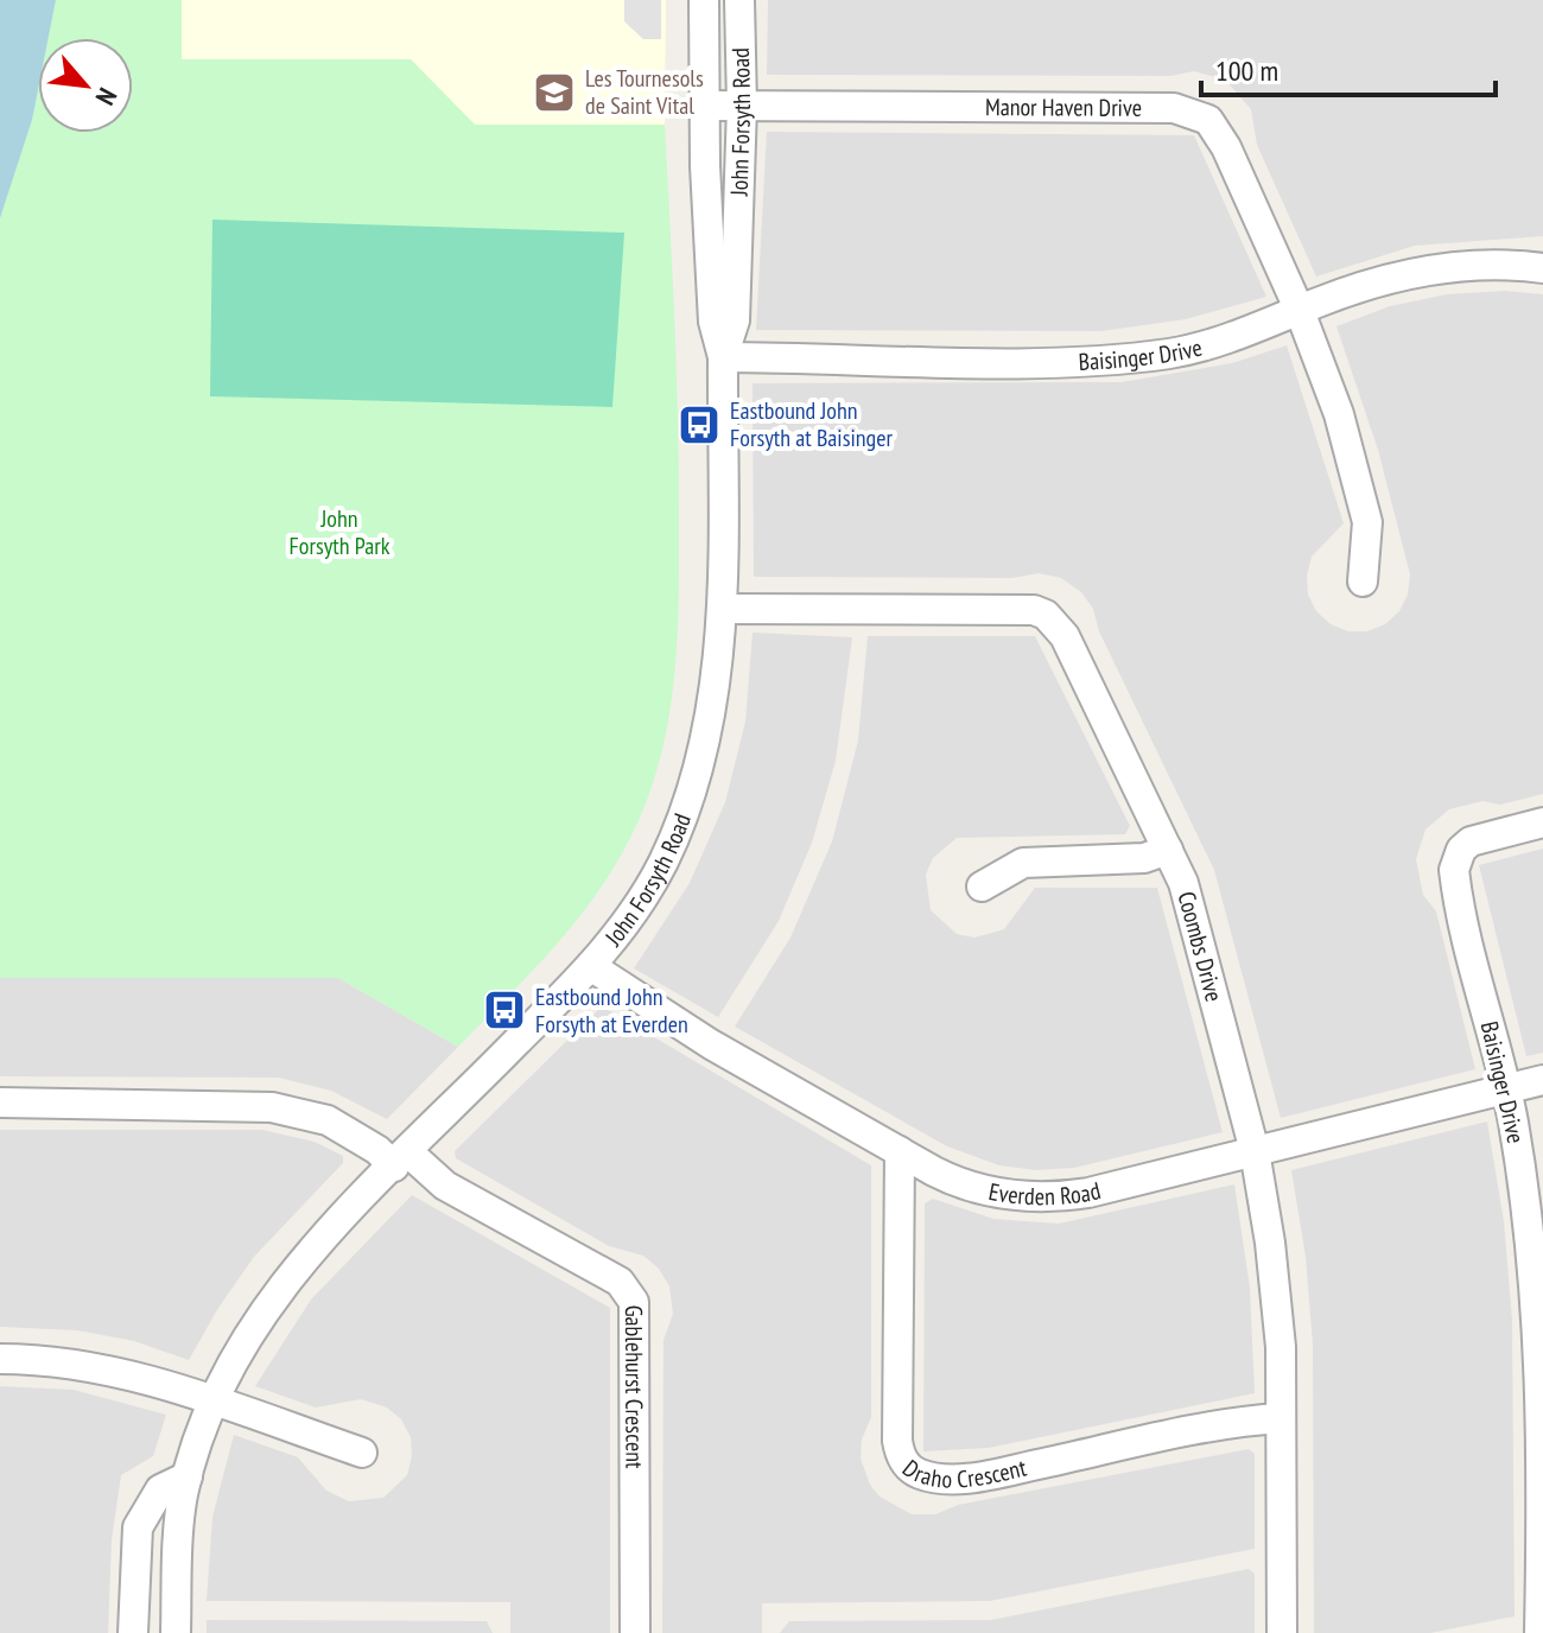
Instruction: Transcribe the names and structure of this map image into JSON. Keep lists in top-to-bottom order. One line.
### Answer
{"streets":{"street":["Manor Haven Drive","John Forsyth Road","Baisinger Drive","Coombs Drive","Everden Road","Gablehurst Crescent","Draho Crescent"]},"crossings":[["Manor Haven Drive","John Forsyth Road"],["Manor Haven Drive","Baisinger Drive"],["John Forsyth Road","Baisinger Drive"],["John Forsyth Road","Coombs Drive"],["John Forsyth Road","Everden Road"],["John Forsyth Road","Gablehurst Crescent"],["Baisinger Drive","Everden Road"],["Coombs Drive","Everden Road"],["Coombs Drive","Draho Crescent"],["Everden Road","Draho Crescent"]],"parks":["John Forsyth Park"],"places":{"school or university":["Les Tournesols de Saint Vital"],"bus stop":["Eastbound John Forsyth at Baisinger","Eastbound John Forsyth at Everden"]},"scale_bar":"100 m","north":"bottom right"}
